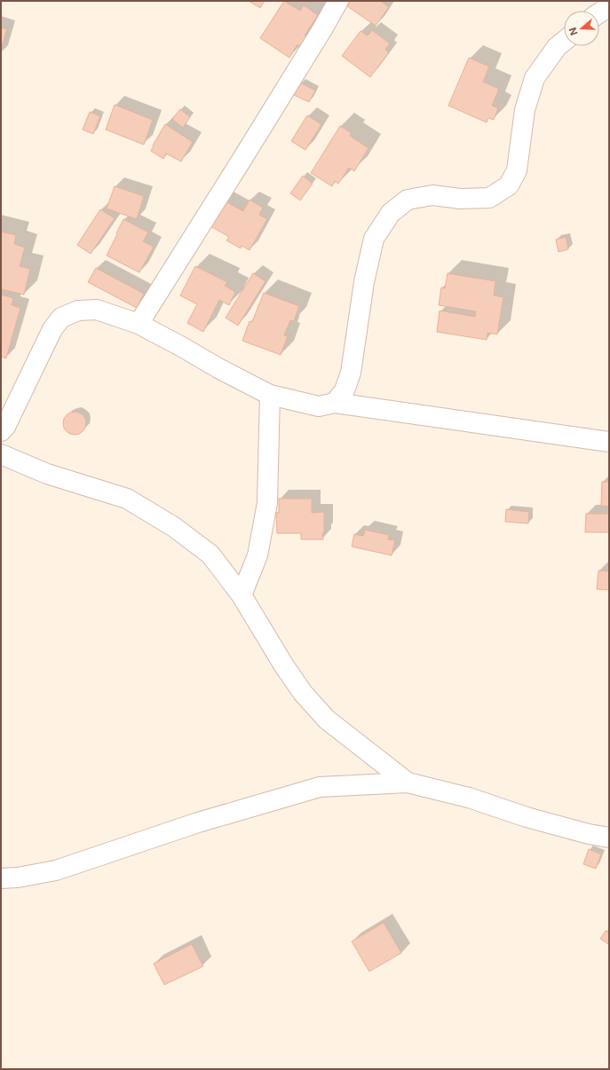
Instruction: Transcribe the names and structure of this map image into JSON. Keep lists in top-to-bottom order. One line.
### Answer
{"north":"left"}
